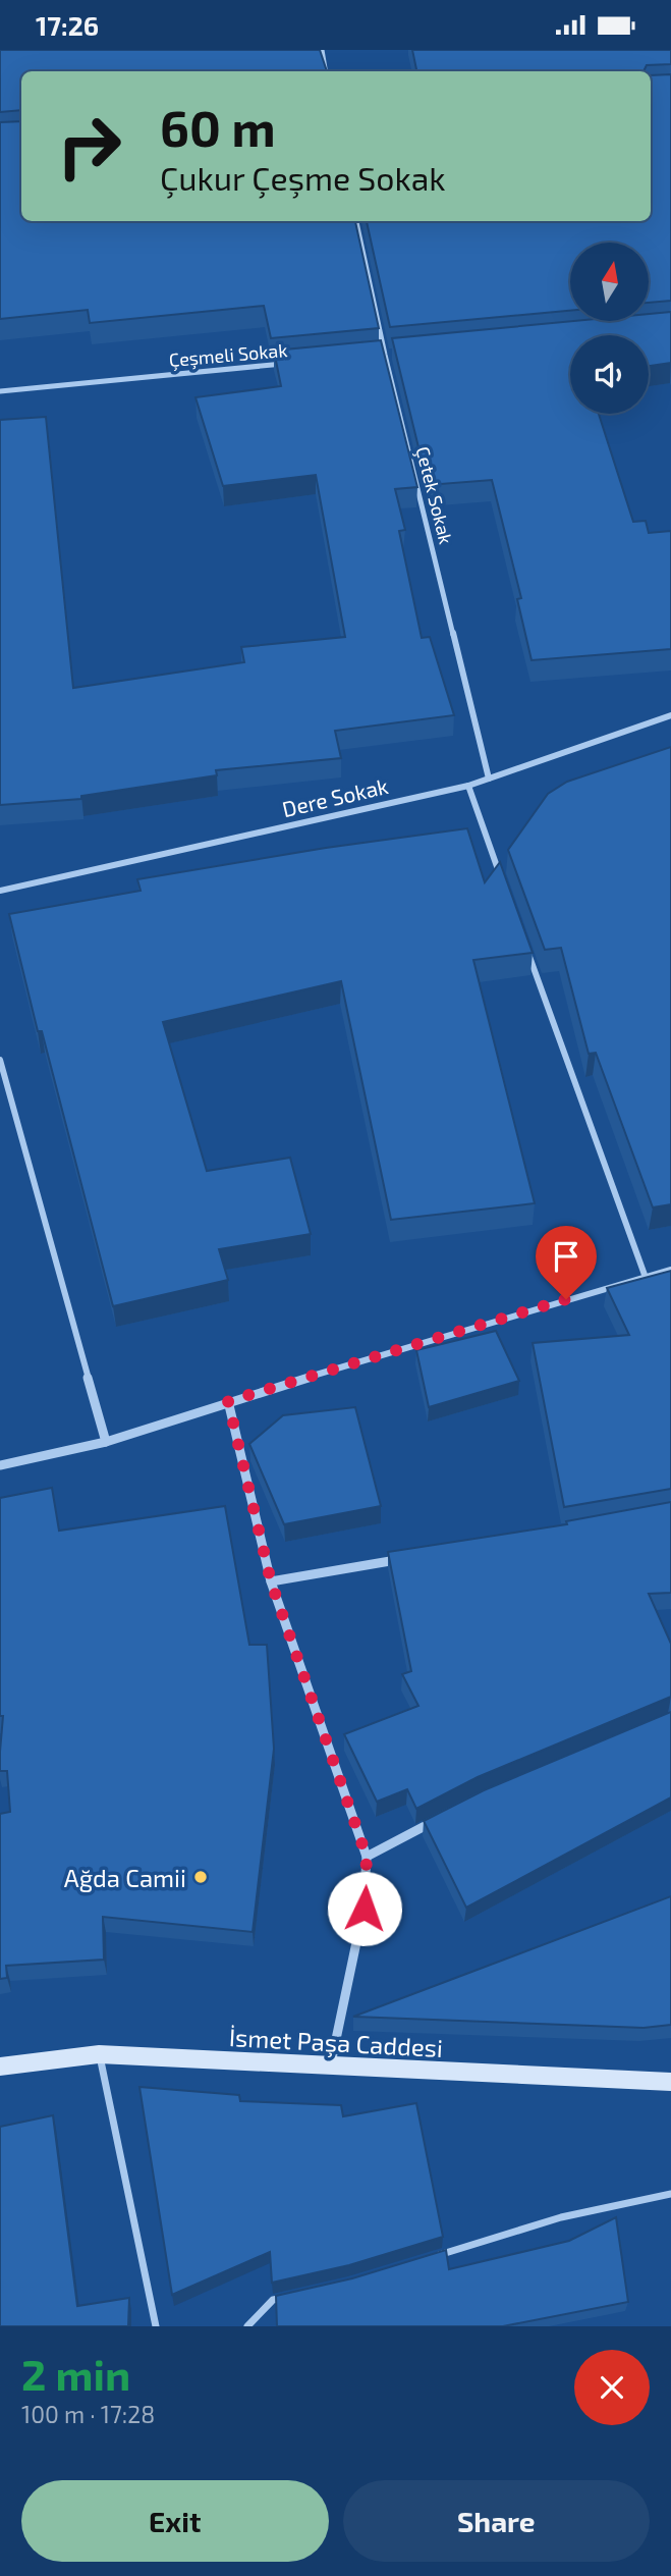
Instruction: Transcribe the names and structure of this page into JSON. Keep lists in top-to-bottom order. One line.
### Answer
{"streets":{"main road":["İsmet Paşa Caddesi"],"street":["Çeşmeli Sokak","Çetek Sokak","Dere Sokak"]},"crossings":[["Çetek Sokak","Dere Sokak"]],"places":["Ağda Camii"],"north":"top","page":{"status":"17:26","turn":["60 m","Çukur Çeşme Sokak"],"heading":["2 min","100 m · 17:28"],"buttons":["Exit","Share"]}}
